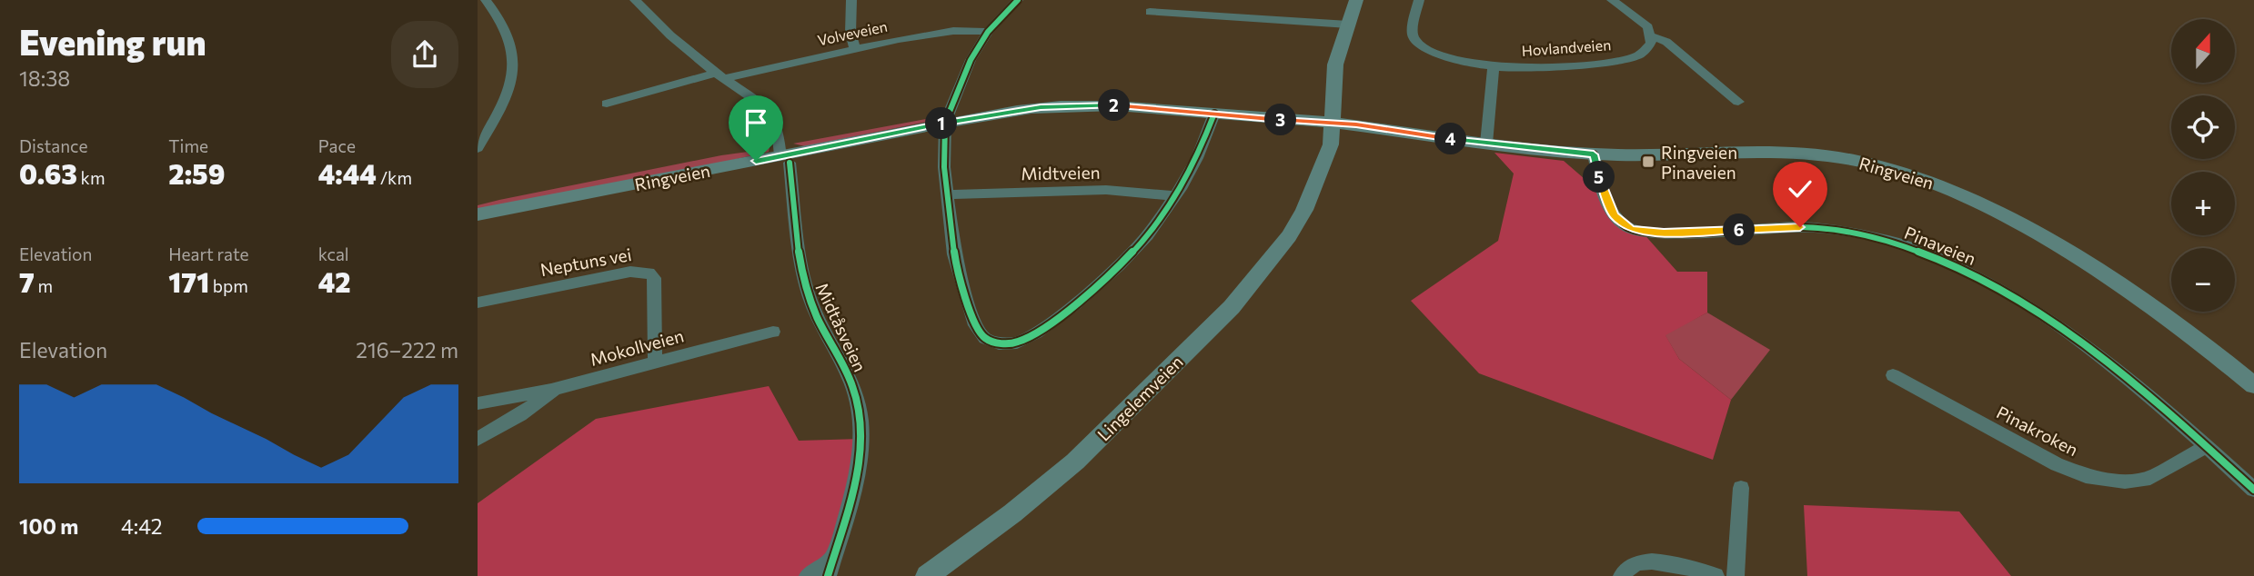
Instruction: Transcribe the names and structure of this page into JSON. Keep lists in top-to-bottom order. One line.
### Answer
{"streets":{"main road":["Ringveien","Lingelemveien"],"street":["Volveveien","Hovlandveien","Midtveien","Pinaveien","Neptuns vei","Midtåsveien","Mokollveien","Pinakroken"]},"crossings":[["Volveveien","Midtåsveien"],["Ringveien","Pinaveien"],["Ringveien","Midtåsveien"],["Ringveien","Lingelemveien"],["Pinaveien","Pinakroken"],["Neptuns vei","Mokollveien"]],"places":{"transit":["Ringveien Pinaveien"]},"north":"top","page":{"heading":["Evening run","18:38"],"map_buttons":["+","−"],"pins":["2","3","1","4","5","6"],"stats":[["Distance","0.63 km"],["Time","2:59"],["Pace","4:44 /km"],["Elevation","7 m"],["Heart rate","171 bpm"],["kcal","42"]],"chart":["Elevation","216–222 m"],"list":[{"name":"100 m","note":"4:42"}]}}
